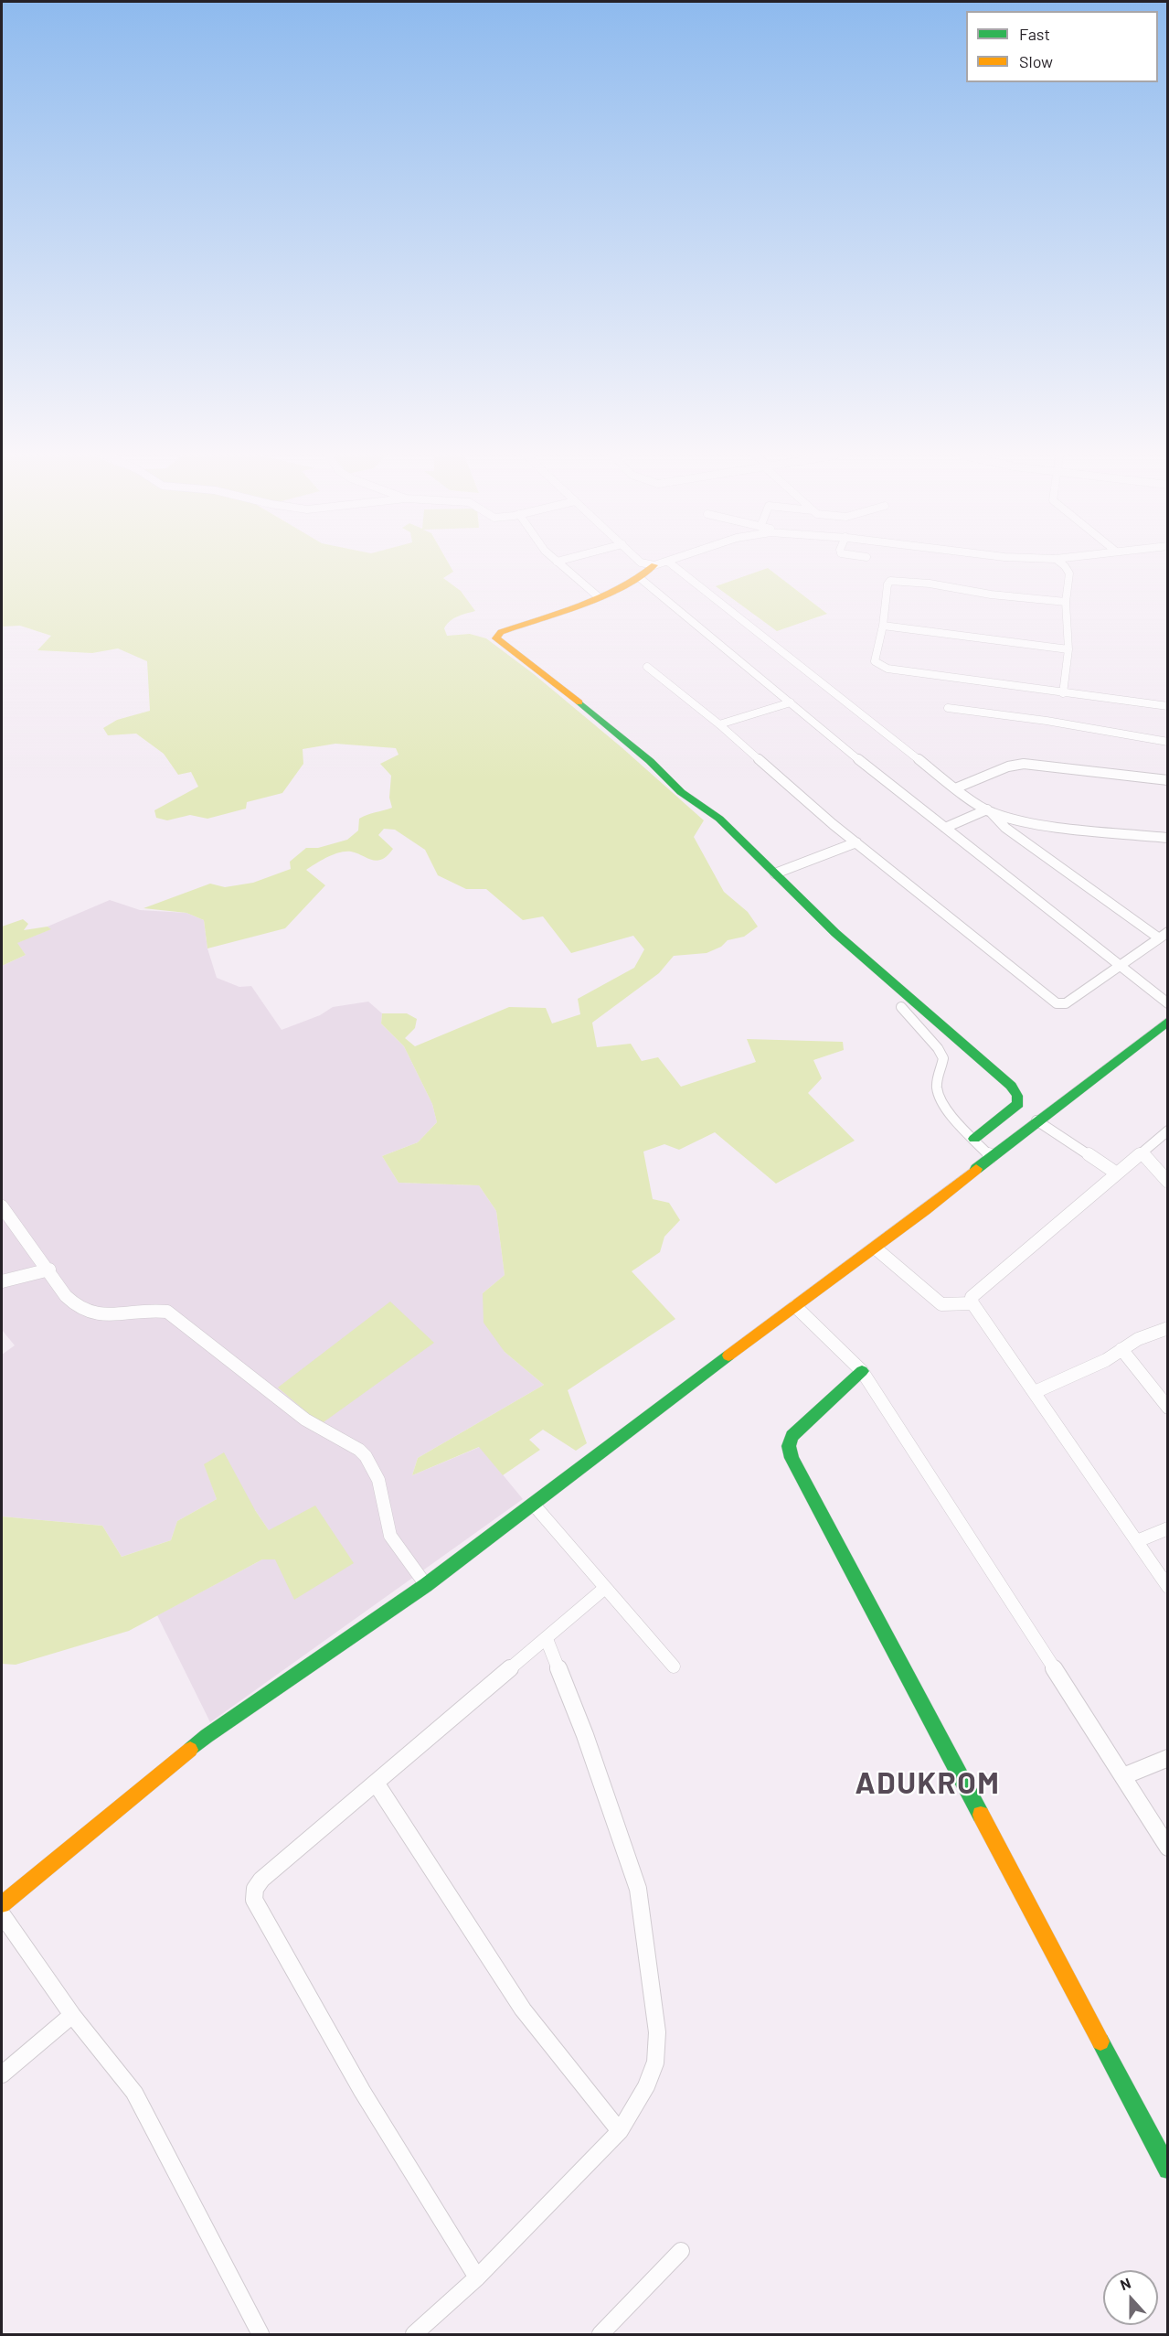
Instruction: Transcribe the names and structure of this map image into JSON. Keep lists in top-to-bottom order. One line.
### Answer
{"districts":["ADUKROM"],"legend":["Fast","Slow"],"north":"top"}
